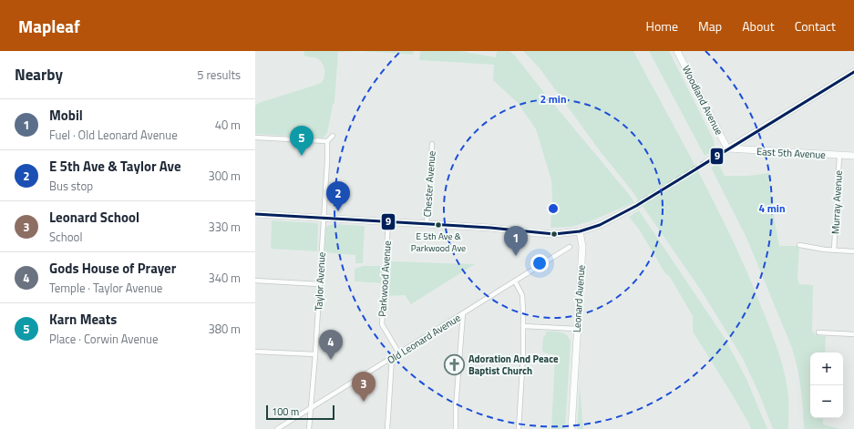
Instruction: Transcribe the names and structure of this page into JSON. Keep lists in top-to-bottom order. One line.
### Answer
{"streets":{"main road":["Woodland Avenue","East 5th Avenue","Leonard Avenue"],"street":["Chester Avenue","Murray Avenue","Parkwood Avenue","Taylor Avenue","Old Leonard Avenue"]},"crossings":[["Woodland Avenue","East 5th Avenue"],["East 5th Avenue","Murray Avenue"],["Parkwood Avenue","Old Leonard Avenue"],["Taylor Avenue","Old Leonard Avenue"]],"places":{"other":["E 5th Ave & Parkwood Ave"],"church":["Adoration And Peace Baptist Church"]},"lines":["transit line 9"],"scale_bar":"100 m","page":{"header":"Mapleaf","nav":["Home","Map","About","Contact"],"heading":["Nearby","5 results"],"list":[{"mark":"1","name":"Mobil","note":"Fuel · Old Leonard Avenue","value":"40 m"},{"mark":"2","name":"E 5th Ave & Taylor Ave","note":"Bus stop","value":"300 m"},{"mark":"3","name":"Leonard School","note":"School","value":"330 m"},{"mark":"4","name":"Gods House of Prayer","note":"Temple · Taylor Avenue","value":"340 m"},{"mark":"5","name":"Karn Meats","note":"Place · Corwin Avenue","value":"380 m"}],"pins":["5","2","1","4","3"],"map_buttons":["+","−"],"scale":"100 m"},"rings":["2 min","4 min"]}
